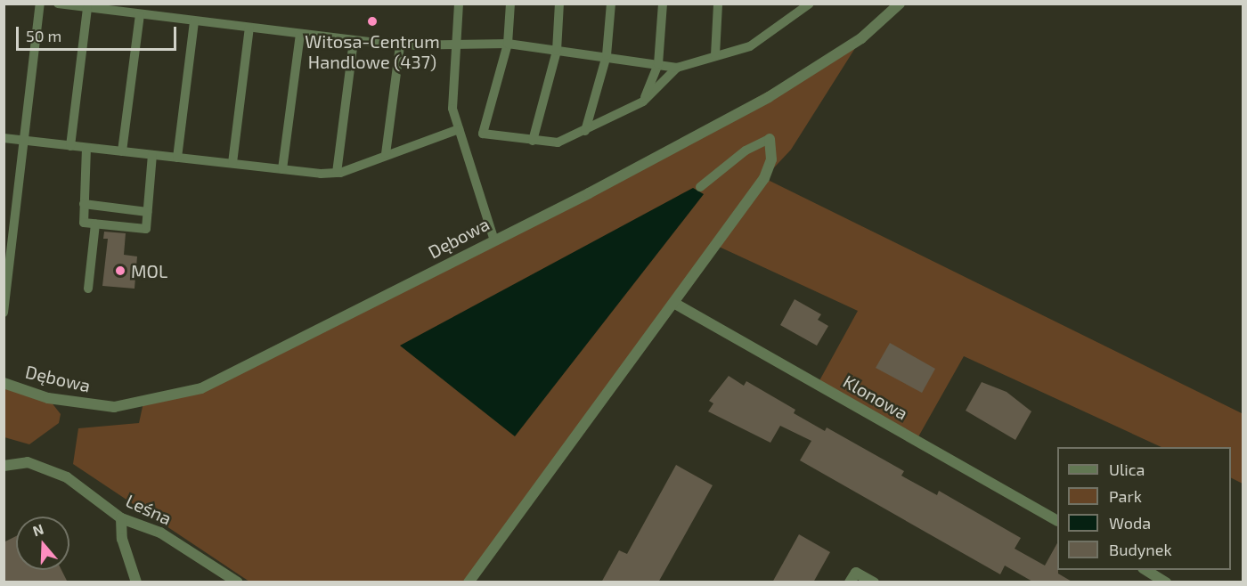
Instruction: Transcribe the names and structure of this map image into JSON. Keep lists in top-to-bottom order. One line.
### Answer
{"streets":{"street":["Dębowa","Klonowa","Leśna"]},"places":["Witosa-Centrum Handlowe (437)","MOL"],"legend":["Ulica","Park","Woda","Budynek"],"scale_bar":"50 m","north":"top"}
